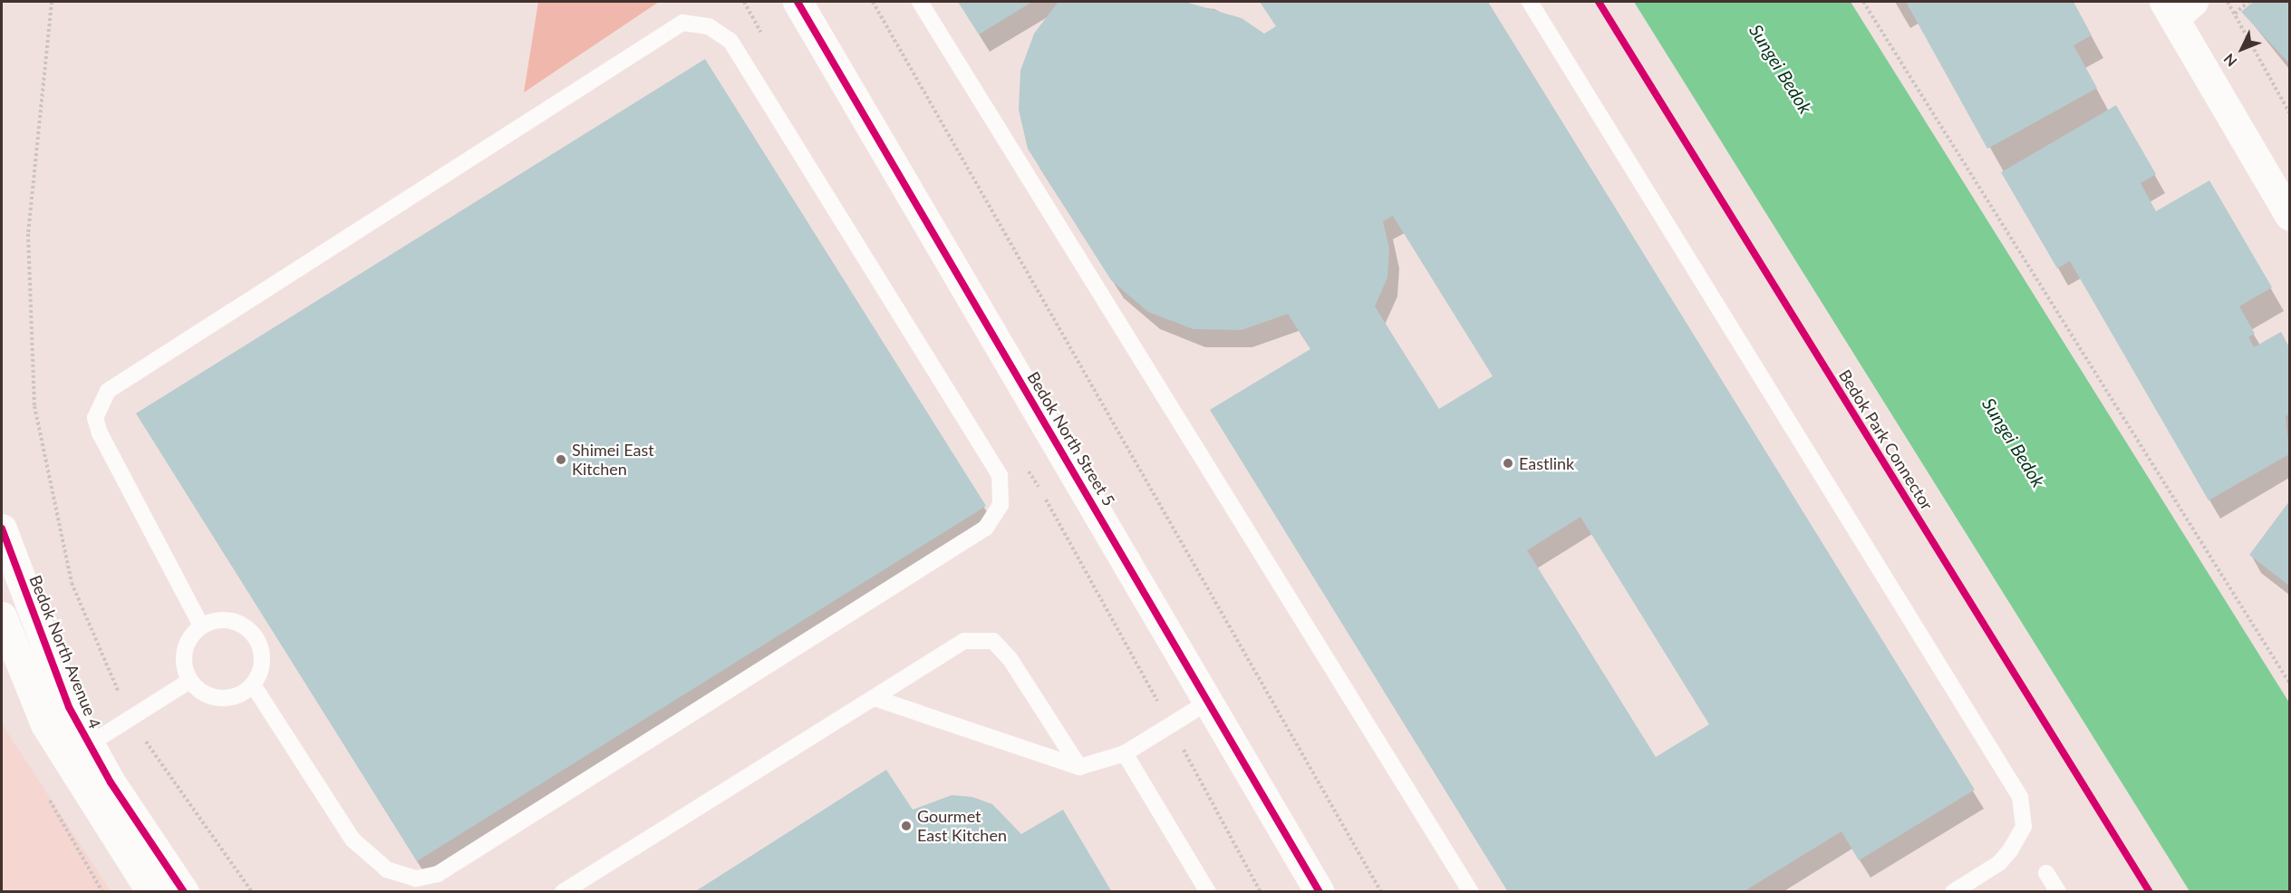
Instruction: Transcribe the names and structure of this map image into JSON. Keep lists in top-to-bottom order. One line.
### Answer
{"streets":{"street":["Bedok North Street 5","Bedok North Avenue 4"],"cycle path":["Bedok Park Connector"]},"water":["Sungei Bedok"],"places":["Shimei East Kitchen","Eastlink","Gourmet East Kitchen"],"north":"bottom left"}
